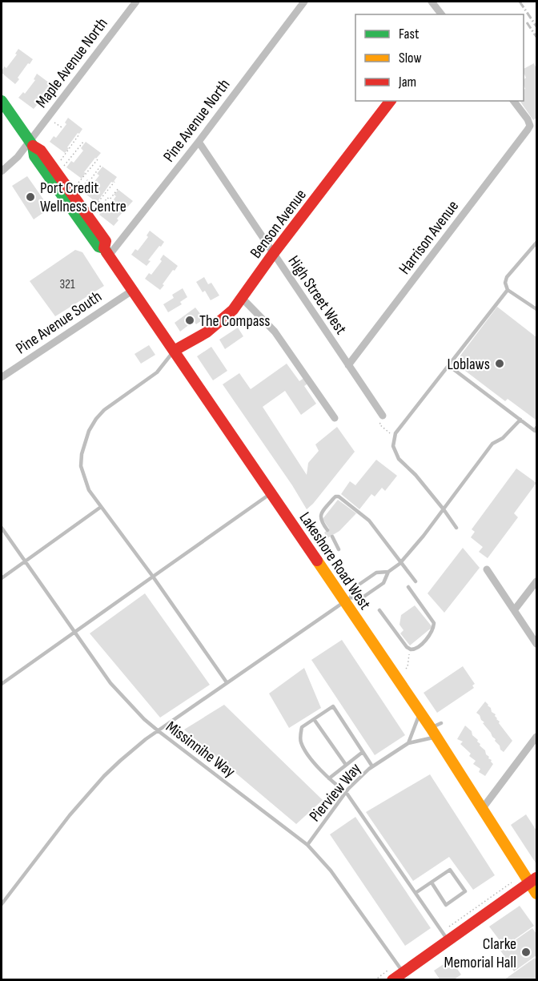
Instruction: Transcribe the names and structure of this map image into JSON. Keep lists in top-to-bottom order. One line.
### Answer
{"streets":{"main road":["Benson Avenue","Lakeshore Road West"],"street":["Maple Avenue North","Pine Avenue North","Harrison Avenue","High Street West","Pine Avenue South"],"lane":["Missinnihe Way","Pierview Way"]},"crossings":[["Maple Avenue North","Lakeshore Road West"],["Pine Avenue North","High Street West"],["Pine Avenue North","Lakeshore Road West"],["Benson Avenue","High Street West"],["Benson Avenue","Lakeshore Road West"],["Harrison Avenue","High Street West"],["Pine Avenue South","Lakeshore Road West"],["Lakeshore Road West","Pierview Way"],["Missinnihe Way","Pierview Way"]],"places":["Port Credit Wellness Centre","The Compass","Loblaws","Clarke Memorial Hall"],"house_numbers":["321"],"legend":["Fast","Slow","Jam"]}
